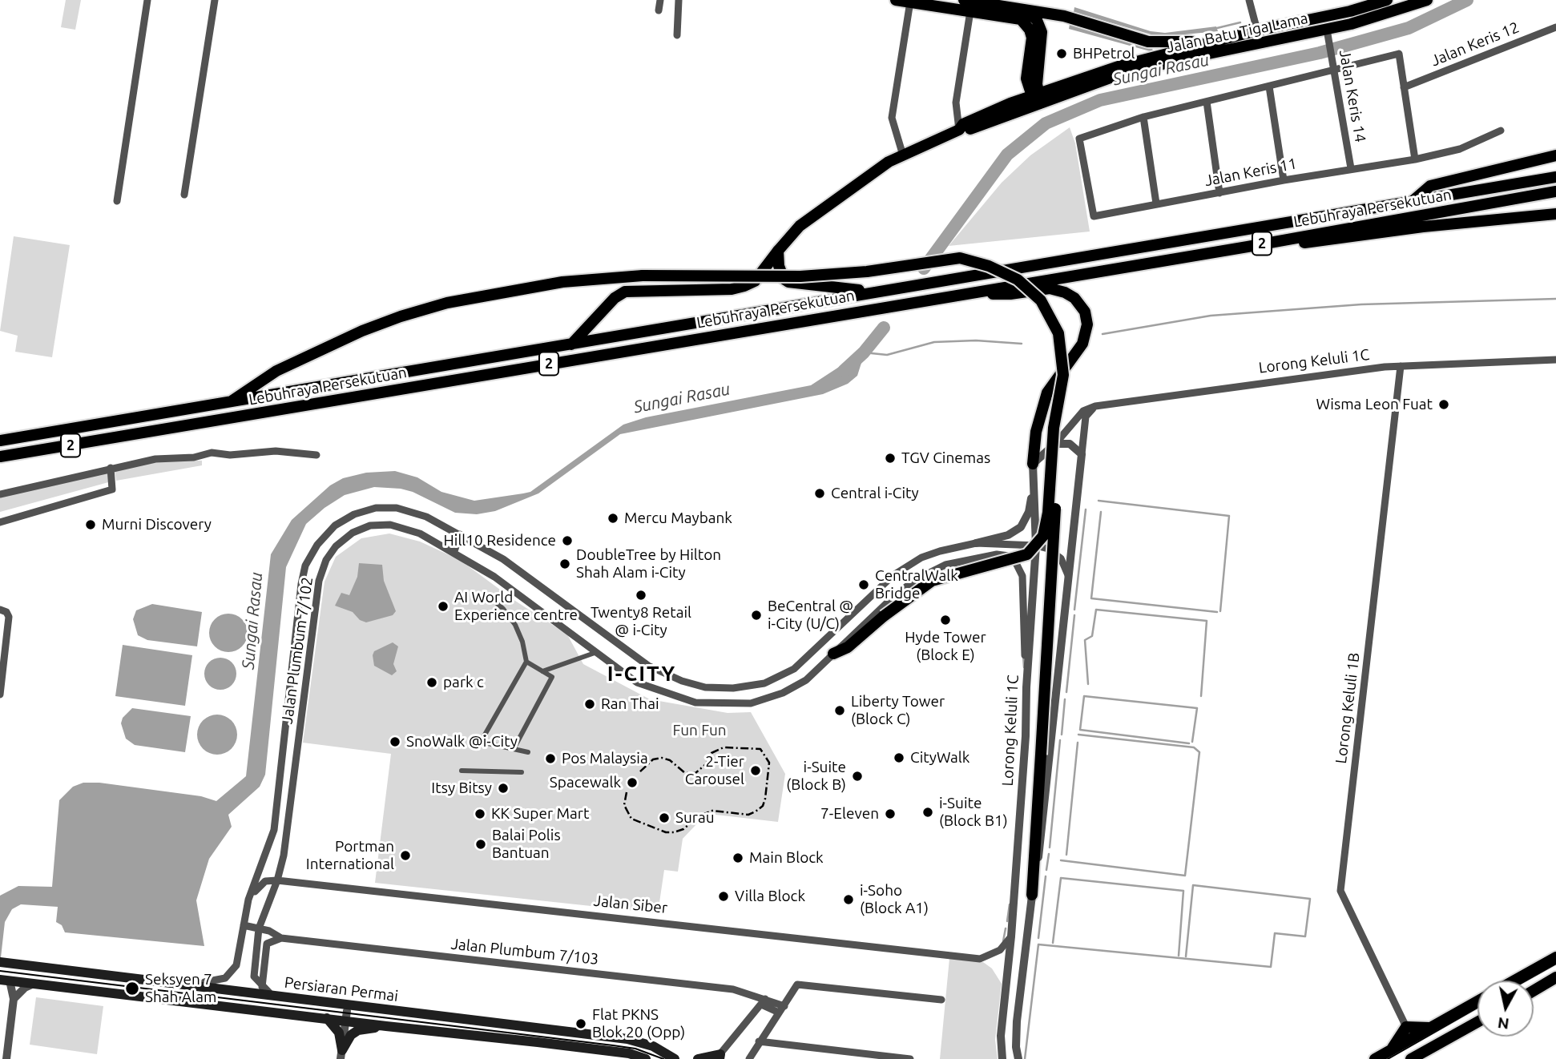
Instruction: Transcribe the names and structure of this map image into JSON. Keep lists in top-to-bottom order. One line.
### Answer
{"streets":{"main road":["Jalan Batu Tiga Lama","Lebuhraya Persekutuan","2","Persiaran Permai"],"street":["Jalan Keris 12","Jalan Keris 14","Jalan Keris 11","Lorong Keluli 1C","Jalan Plumbum 7/102","Lorong Keluli 1B","Jalan Siber","Jalan Plumbum 7/103"]},"crossings":[["Jalan Batu Tiga Lama","Jalan Keris 14"],["Jalan Batu Tiga Lama","Lebuhraya Persekutuan"],["Jalan Keris 14","Jalan Keris 11"],["Lorong Keluli 1C","Jalan Plumbum 7/102"],["Lorong Keluli 1C","Lorong Keluli 1B"],["Lorong Keluli 1C","Jalan Siber"],["Jalan Plumbum 7/102","Jalan Siber"],["Jalan Plumbum 7/102","Jalan Plumbum 7/103"],["Jalan Plumbum 7/102","Persiaran Permai"]],"districts":["I-CITY"],"water":["Sungai Rasau"],"parks":["Fun Fun"],"places":["BHPetrol","Wisma Leon Fuat","TGV Cinemas","Central i-City","Mercu Maybank","Murni Discovery","Hill10 Residence","DoubleTree by Hilton Shah Alam i-City","CentralWalk Bridge","Twenty8 Retail @ i-City","AI World Experience centre","BeCentral @ i-City (U/C)","Hyde Tower (Block E)","park c","Ran Thai","Liberty Tower (Block C)","SnoWalk @i-City","CityWalk","Pos Malaysia","2-Tier Carousel","i-Suite (Block B)","Spacewalk","Itsy Bitsy","i-Suite (Block B1)","KK Super Mart","7-Eleven","Surau","Balai Polis Bantuan","Portman International","Main Block","Villa Block","i-Soho (Block A1)","Seksyen 7 Shah Alam","Flat PKNS Blok 20 (Opp)"],"north":"bottom"}
